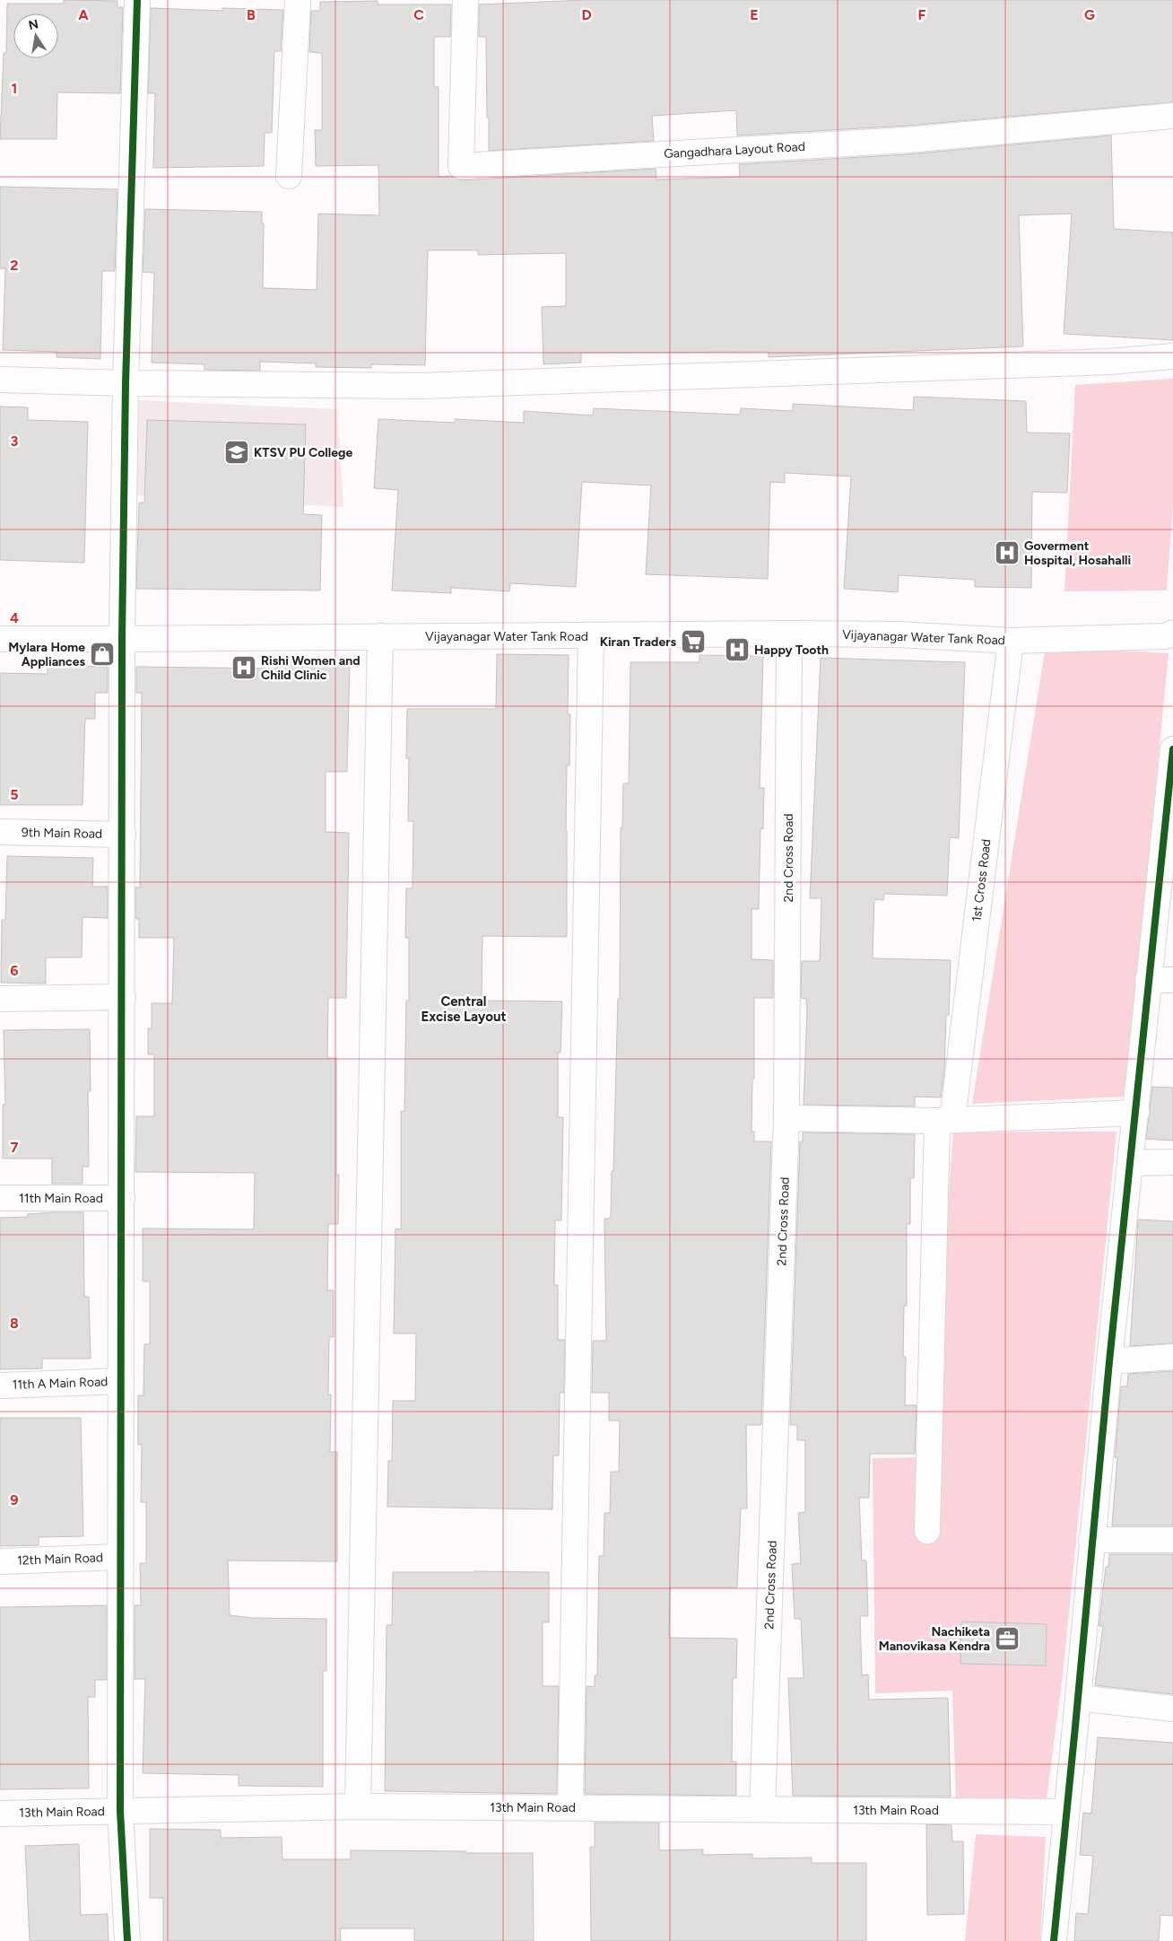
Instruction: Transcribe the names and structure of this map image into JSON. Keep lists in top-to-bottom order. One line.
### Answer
{"streets":{"street":["Gangadhara Layout Road","Vijayanagar Water Tank Road","9th Main Road","2nd Cross Road","1st Cross Road","11th Main Road","11th A Main Road","12th Main Road","13th Main Road"]},"crossings":[["Vijayanagar Water Tank Road","2nd Cross Road"],["Vijayanagar Water Tank Road","1st Cross Road"],["2nd Cross Road","13th Main Road"]],"districts":["Central Excise Layout"],"places":{"school or university":["KTSV PU College"],"hospital":["Goverment Hospital, Hosahalli","Happy Tooth","Rishi Women and Child Clinic"],"supermarket":["Kiran Traders"],"shop":["Mylara Home Appliances"],"office":["Nachiketa Manovikasa Kendra"]},"north":"top","grid":{"columns":["A","B","C","D","E","F","G"],"rows":["1","2","3","4","5","6","7","8","9"]}}
